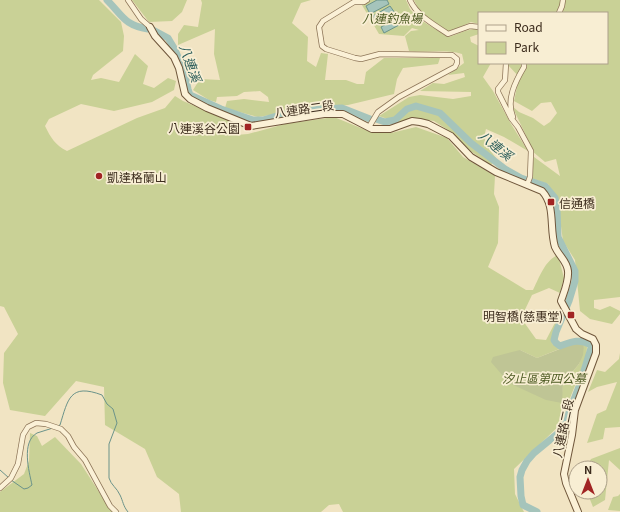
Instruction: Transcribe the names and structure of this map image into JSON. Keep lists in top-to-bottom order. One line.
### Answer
{"streets":{"street":["八連路二段"]},"water":["八連溪"],"parks":["八連釣魚場","汐止區第四公墓"],"places":{"transit":["八連溪谷公園","信通橋","明智橋(慈惠堂)"],"other":["凱達格蘭山"]},"legend":["Road","Park"],"north":"top"}
